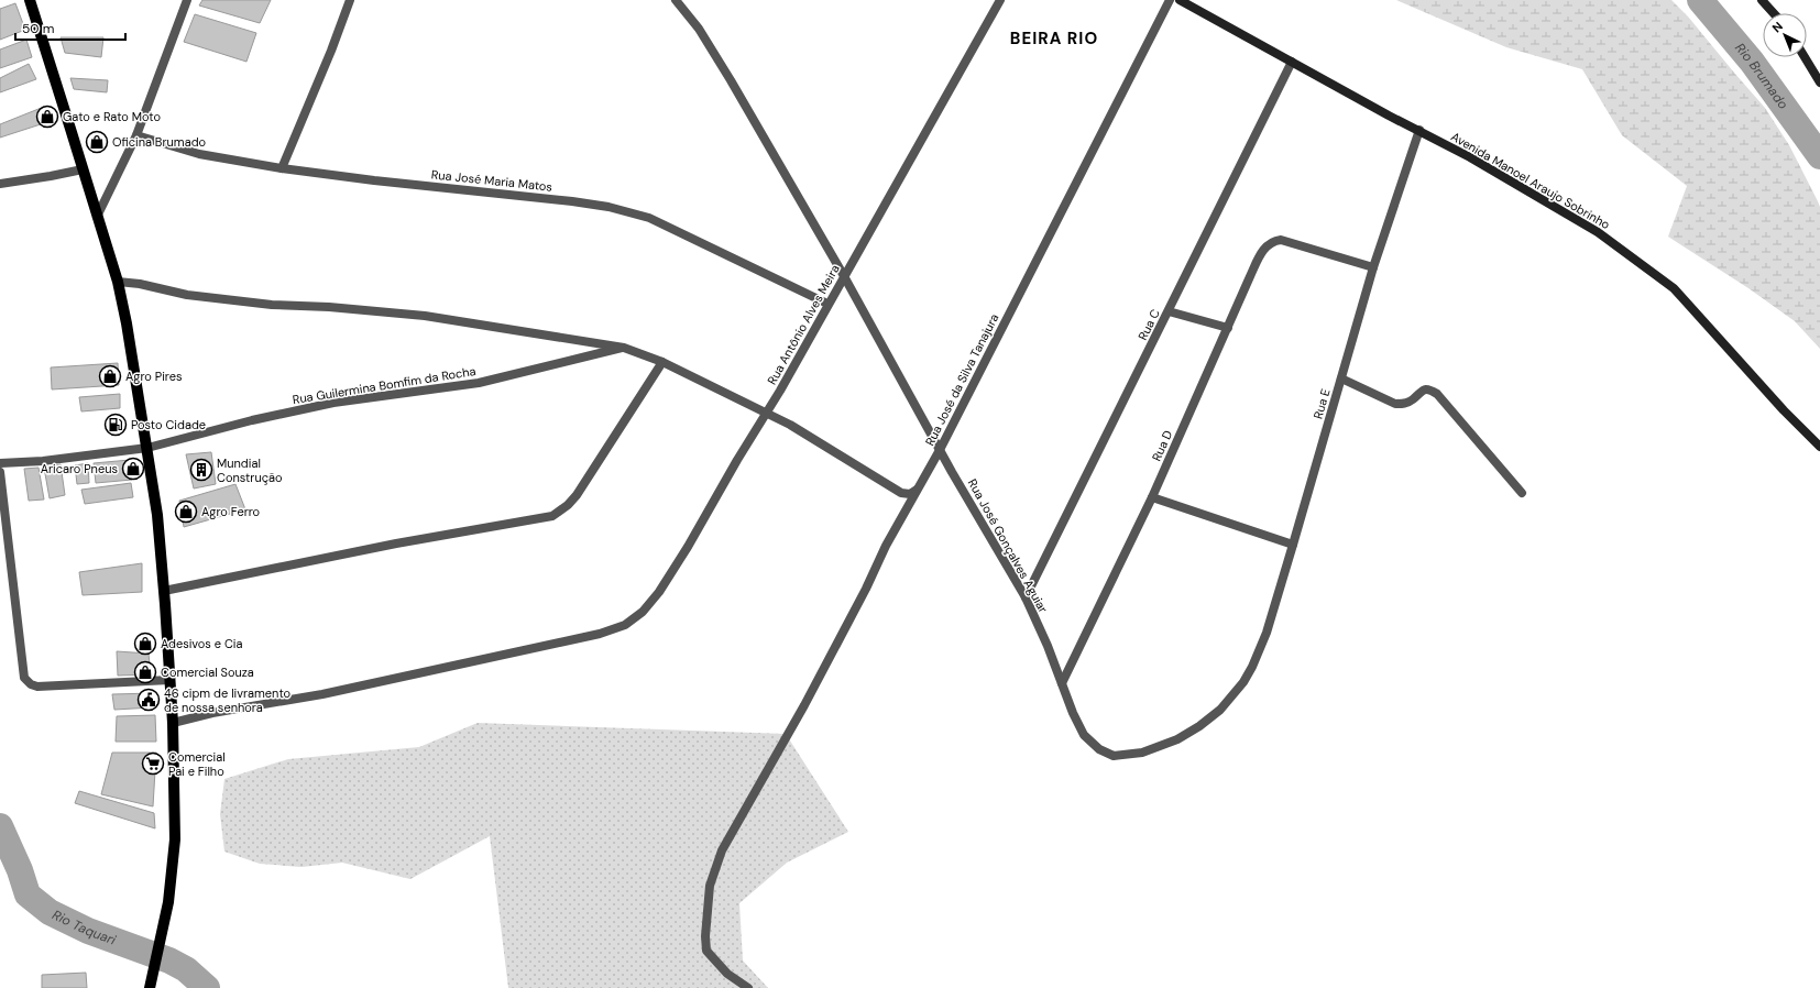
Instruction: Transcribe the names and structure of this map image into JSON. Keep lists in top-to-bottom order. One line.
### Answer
{"streets":{"street":["Rua José Maria Matos","Avenida Manoel Araujo Sobrinho","Rua Antônio Alves Meira","Rua C","Rua José da Silva Tanajura","Rua Guilermina Bomfim da Rocha","Rua E","Rua D","Rua José Gonçalves Aguiar"]},"crossings":[["Rua José Maria Matos","Rua Antônio Alves Meira"],["Avenida Manoel Araujo Sobrinho","Rua C"],["Avenida Manoel Araujo Sobrinho","Rua E"],["Rua Antônio Alves Meira","Rua José Gonçalves Aguiar"],["Rua C","Rua José Gonçalves Aguiar"],["Rua José da Silva Tanajura","Rua José Gonçalves Aguiar"],["Rua E","Rua D"],["Rua E","Rua José Gonçalves Aguiar"],["Rua D","Rua José Gonçalves Aguiar"]],"districts":["BEIRA RIO"],"water":["Rio Brumado","Rio Taquari"],"places":{"shop":["Gato e Rato Moto","Oficina Brumado","Agro Pires","Aricaro Pneus","Agro Ferro","Adesivos e Cia","Comercial Souza"],"fuel station":["Posto Cidade"],"building":["Mundial Construção"],"public building":["46 cipm de livramento de nossa senhora"],"supermarket":["Comercial Pai e Filho"]},"scale_bar":"50 m","north":"top left"}
